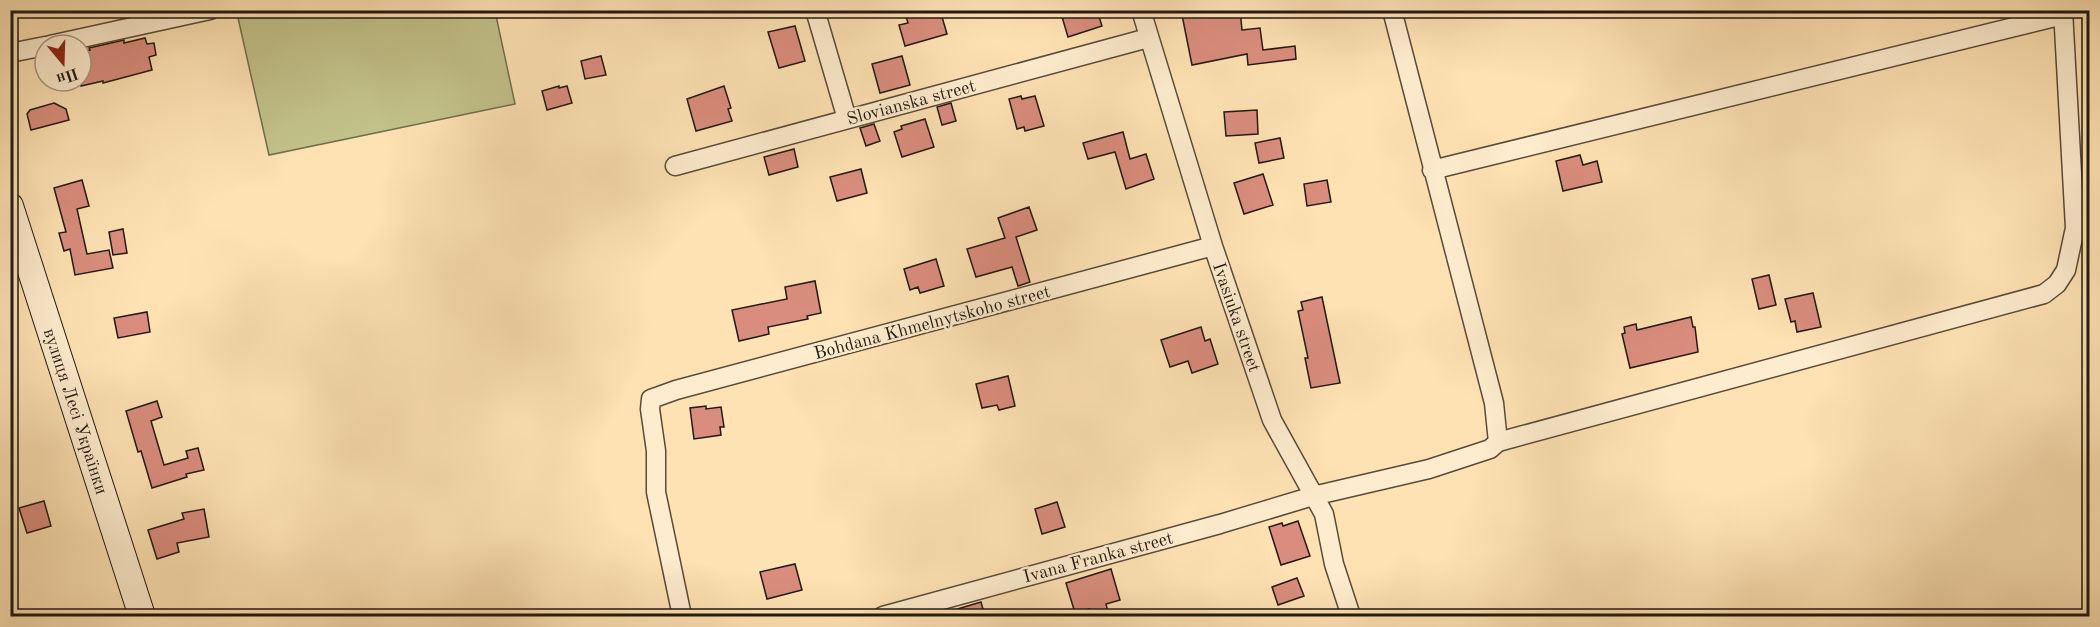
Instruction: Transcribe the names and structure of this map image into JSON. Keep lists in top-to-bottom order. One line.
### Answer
{"streets":{"street":["Slovianska street","Ivasiuka street","Bohdana Khmelnytskoho street","вулиця Лесі Українки","Ivana Franka street"]},"crossings":[["Slovianska street","Ivasiuka street"],["Ivasiuka street","Bohdana Khmelnytskoho street"],["Ivasiuka street","Ivana Franka street"]],"north":"bottom"}
